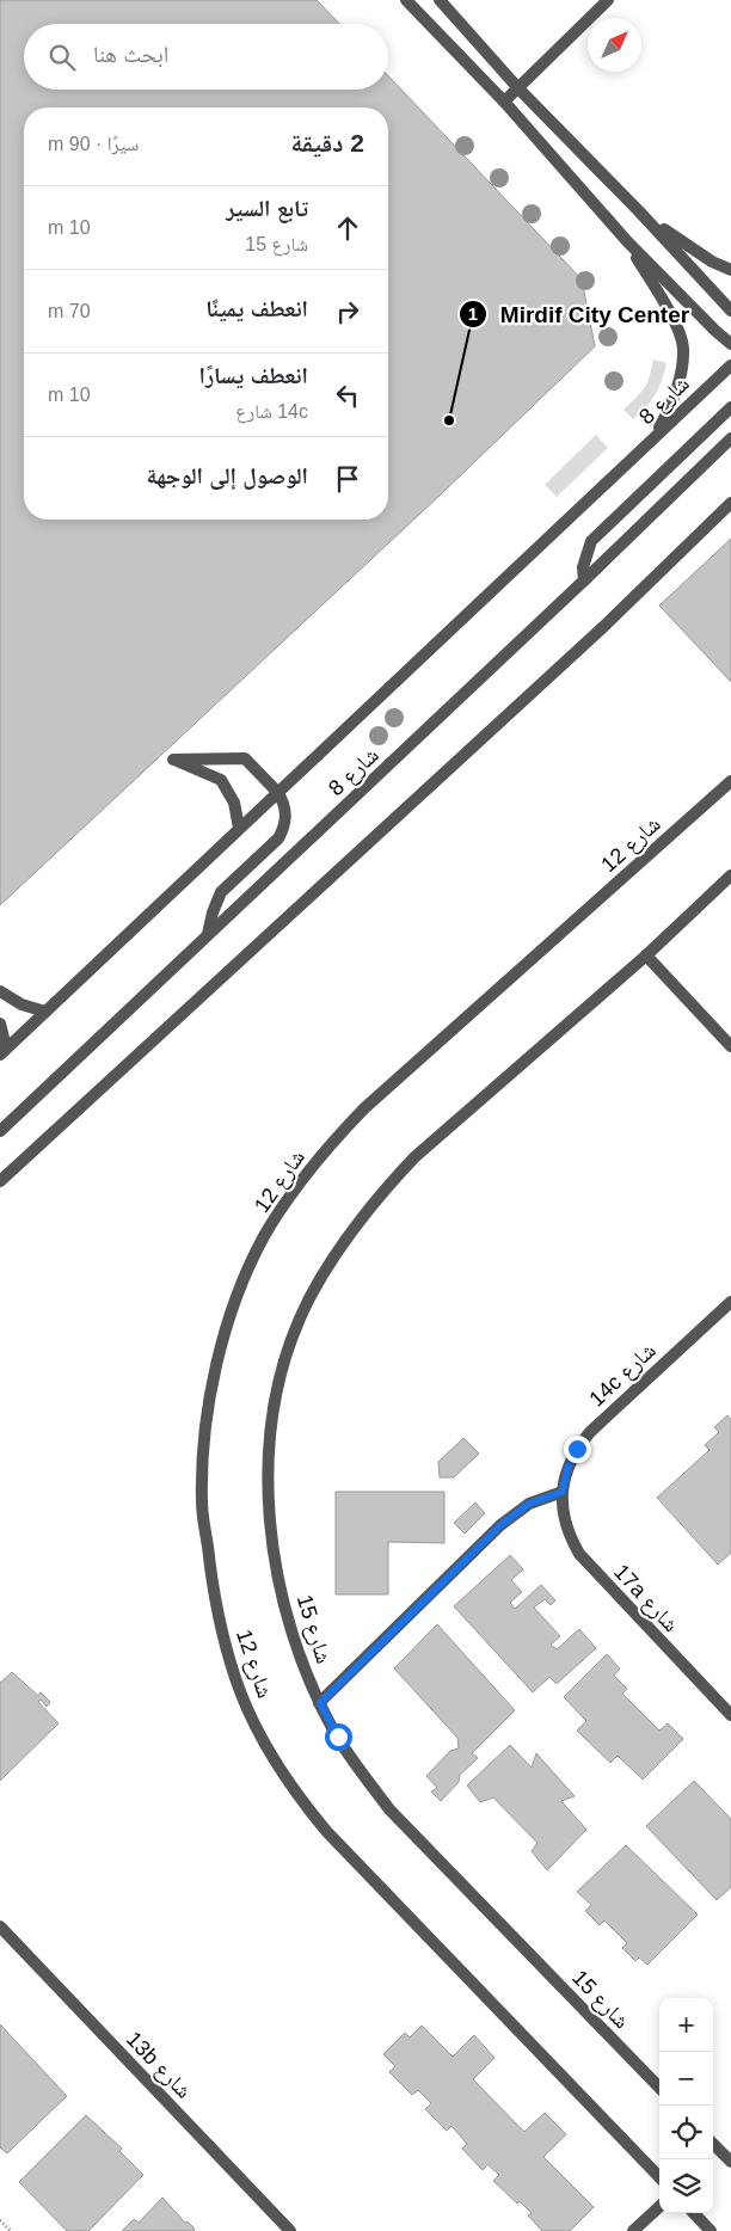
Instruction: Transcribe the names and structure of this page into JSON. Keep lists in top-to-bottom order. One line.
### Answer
{"streets":{"street":["شارع 8","شارع 12","14c شارع","17a شارع","شارع 15","13b شارع"]},"crossings":[["14c شارع","17a شارع"]],"places":["Mirdif City Center"],"north":"top right","page":{"search":"ابحث هنا","heading":["2 دقيقة","سيرًا · 90 m"],"list":[["تابع السير","شارع 15","10 m"],["انعطف يمينًا","70 m"],["انعطف يسارًا","14c شارع","10 m"],"الوصول إلى الوجهة"],"map_buttons":["+","−"]}}
